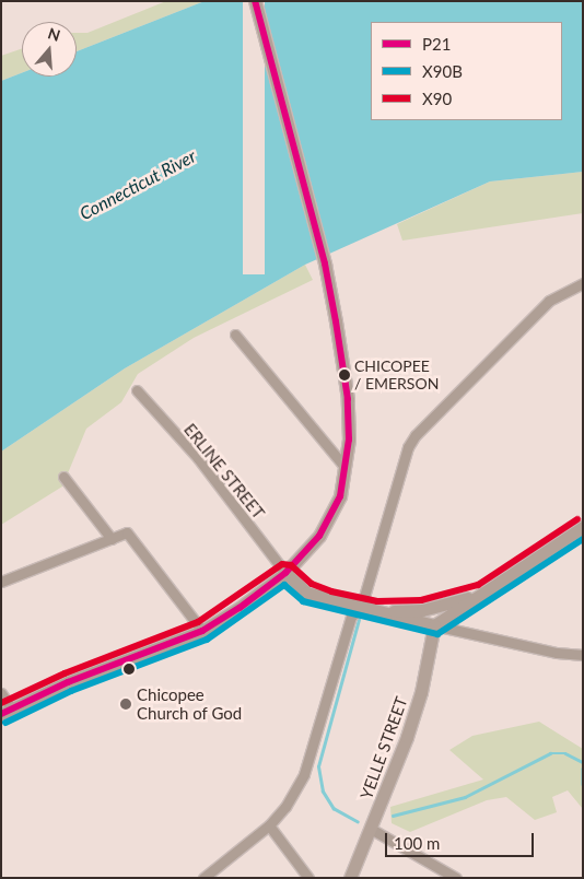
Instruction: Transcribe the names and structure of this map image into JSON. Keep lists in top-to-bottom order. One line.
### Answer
{"streets":{"main road":["YELLE STREET"],"street":["ERLINE STREET"]},"water":["Connecticut River"],"places":["CHICOPEE / EMERSON","Chicopee Church of God"],"lines":["transit line P21","transit line X90","transit line X90B"],"legend":["P21","X90B","X90"],"scale_bar":"100 m","north":"top"}
